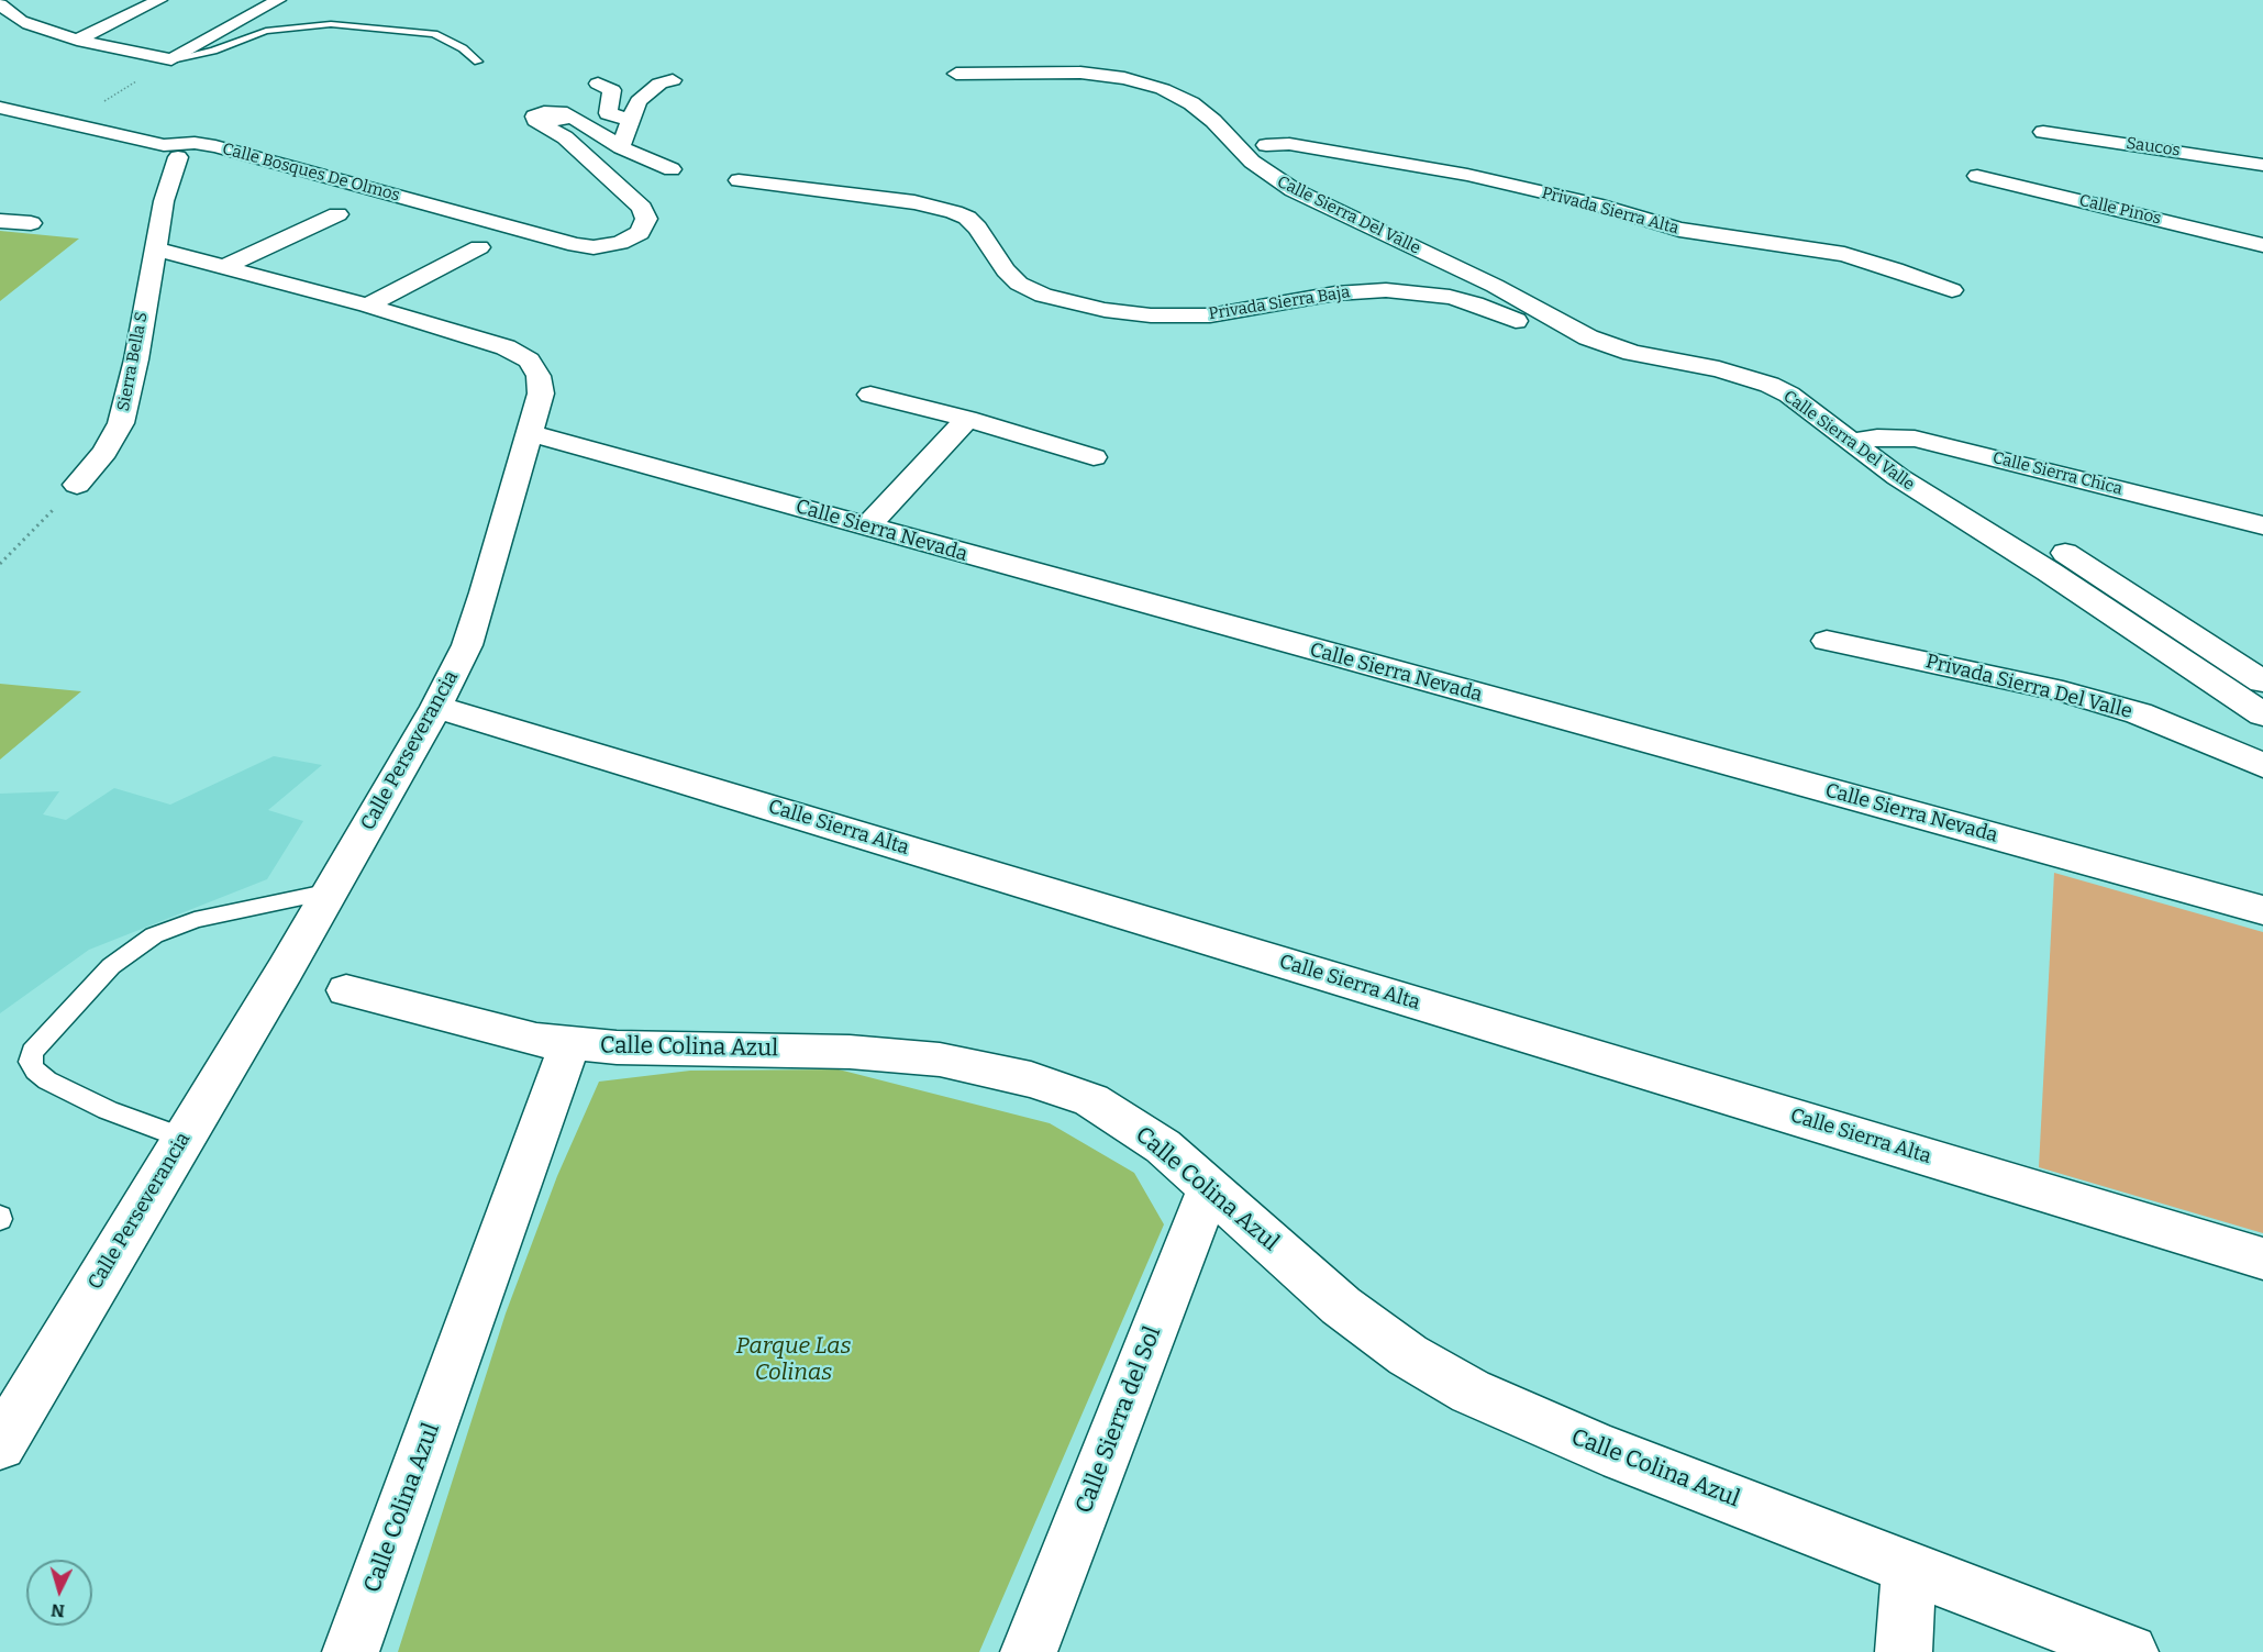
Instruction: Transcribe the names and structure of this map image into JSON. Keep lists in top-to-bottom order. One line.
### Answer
{"streets":{"street":["Saucos","Calle Bosques De Olmos","Calle Pinos","Privada Sierra Alta","Calle Sierra Del Valle","Privada Sierra Baja","Sierra Bella S","Calle Sierra Chica","Calle Sierra Nevada","Privada Sierra Del Valle","Calle Perseverancia","Calle Sierra Alta","Calle Colina Azul","Calle Sierra del Sol"]},"crossings":[["Privada Sierra Alta","Calle Sierra Del Valle"],["Calle Sierra Del Valle","Privada Sierra Baja"],["Calle Sierra Del Valle","Calle Sierra Chica"],["Sierra Bella S","Calle Perseverancia"],["Calle Sierra Nevada","Calle Perseverancia"],["Calle Perseverancia","Calle Sierra Alta"],["Calle Colina Azul","Calle Sierra del Sol"]],"parks":["Parque Las Colinas"],"north":"bottom"}
